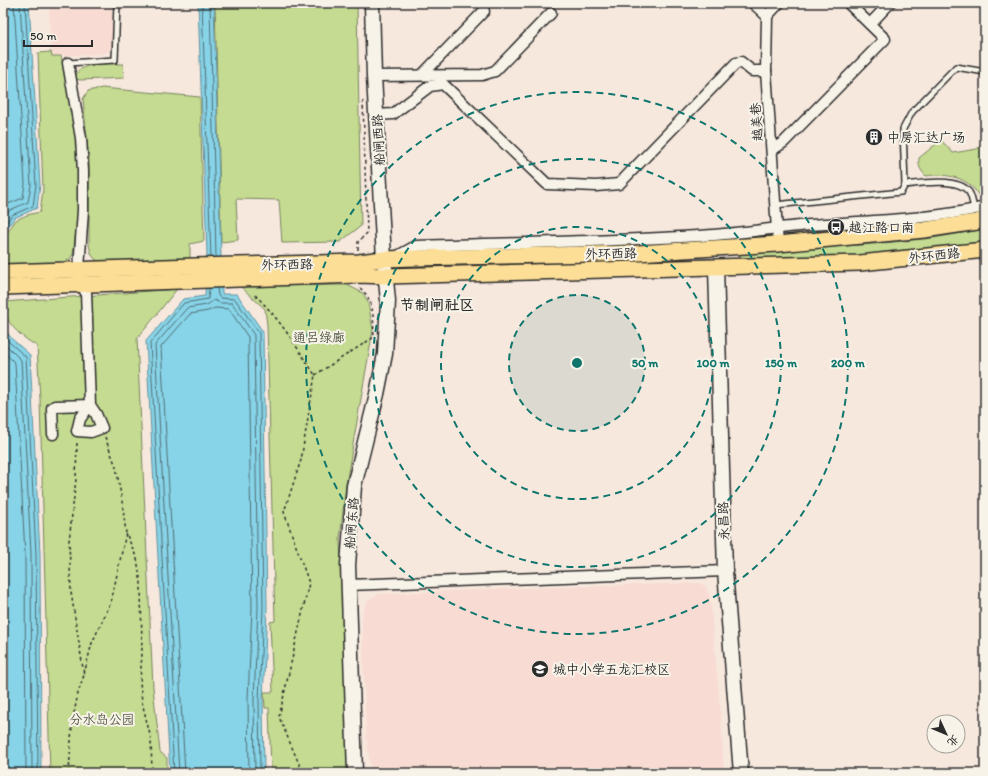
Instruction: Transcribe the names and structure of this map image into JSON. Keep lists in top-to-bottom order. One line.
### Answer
{"streets":{"main road":["外环西路"],"street":["越美巷","船闸西路","永昌路","船闸东路"]},"crossings":[["越美巷","外环西路"],["船闸西路","外环西路"],["船闸西路","船闸东路"],["外环西路","永昌路"],["外环西路","船闸东路"]],"districts":["节制闸社区"],"parks":["通吕绿廊","分水岛公园"],"places":{"building":["中房汇达广场"],"bus stop":["越江路口南"],"school or university":["城中小学五龙汇校区"]},"scale_bar":"50 m","north":"bottom right","rings":["50 m","100 m","150 m","200 m"]}
